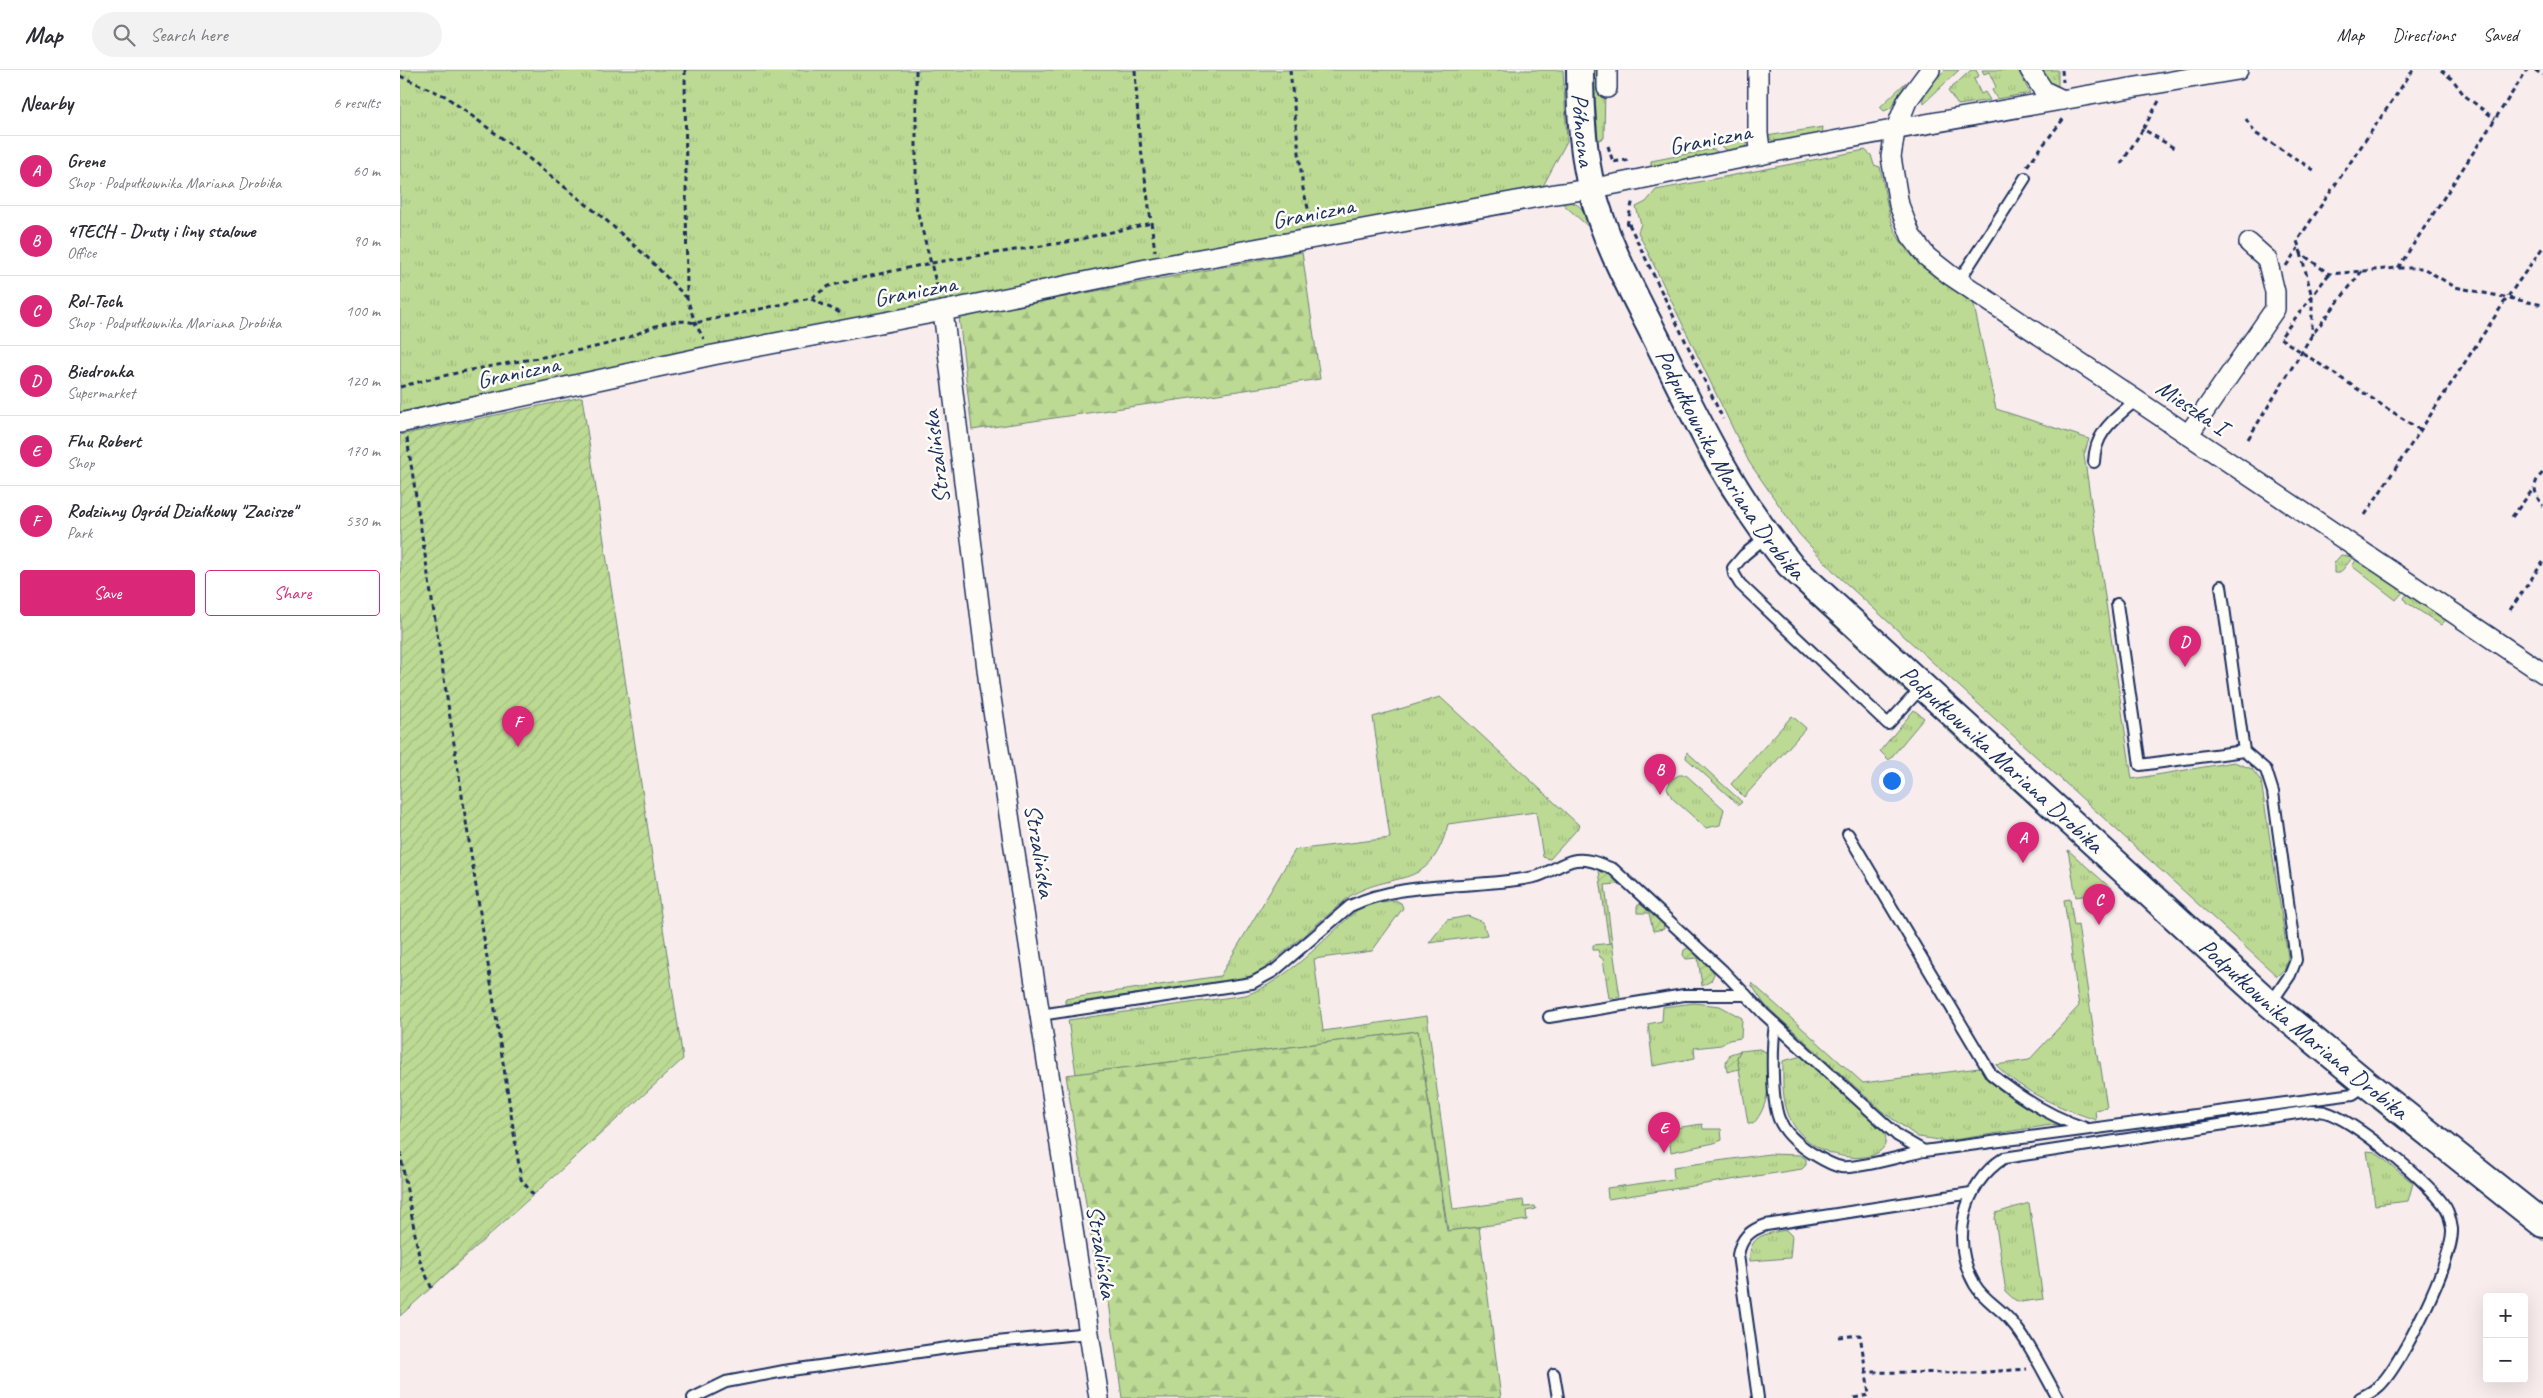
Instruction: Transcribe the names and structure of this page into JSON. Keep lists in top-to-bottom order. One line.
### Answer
{"streets":{"main road":["Północna","Podpułkownika Mariana Drobika"],"street":["Graniczna","Mieszka I","Strzalińska"]},"crossings":[["Północna","Graniczna"],["Północna","Podpułkownika Mariana Drobika"],["Graniczna","Mieszka I"],["Graniczna","Strzalińska"],["Graniczna","Podpułkownika Mariana Drobika"]],"page":{"header":"Map","search":"Search here","nav":["Map","Directions","Saved"],"heading":["Nearby","6 results"],"list":[{"mark":"A","name":"Grene","note":"Shop · Podpułkownika Mariana Drobika","value":"60 m"},{"mark":"B","name":"4TECH - Druty i liny stalowe","note":"Office","value":"90 m"},{"mark":"C","name":"Rol-Tech","note":"Shop · Podpułkownika Mariana Drobika","value":"100 m"},{"mark":"D","name":"Biedronka","note":"Supermarket","value":"120 m"},{"mark":"E","name":"Fhu Robert","note":"Shop","value":"170 m"},{"mark":"F","name":"Rodzinny Ogród Działkowy \"Zacisze\"","note":"Park","value":"530 m"}],"buttons":["Save","Share"],"pins":["D","F","B","A","C","E"],"map_buttons":["+","−"]}}
